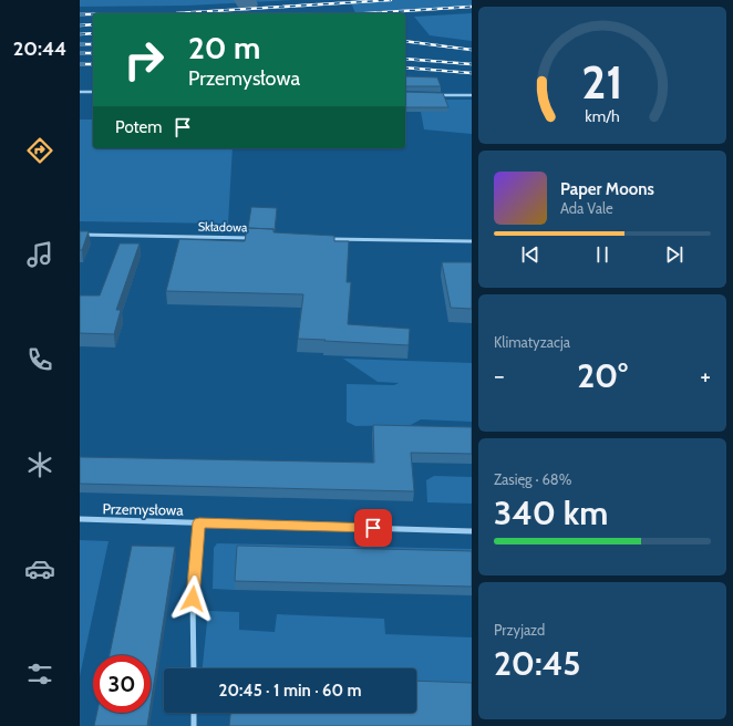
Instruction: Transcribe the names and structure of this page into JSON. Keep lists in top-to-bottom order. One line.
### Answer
{"streets":{"street":["Składowa","Przemysłowa"]},"page":{"tabs":"20:44","turn":["20 m","Przemysłowa"],"then":"Potem","song":["Paper Moons","Ada Vale"],"tile":["Klimatyzacja",["Zasięg · 68%","340 km"],["Przyjazd","20:45"]],"heat":["−","20°","+"],"limit":"30","trip":"20:45 · 1 min · 60 m","gauge":["21","km/h"]}}
